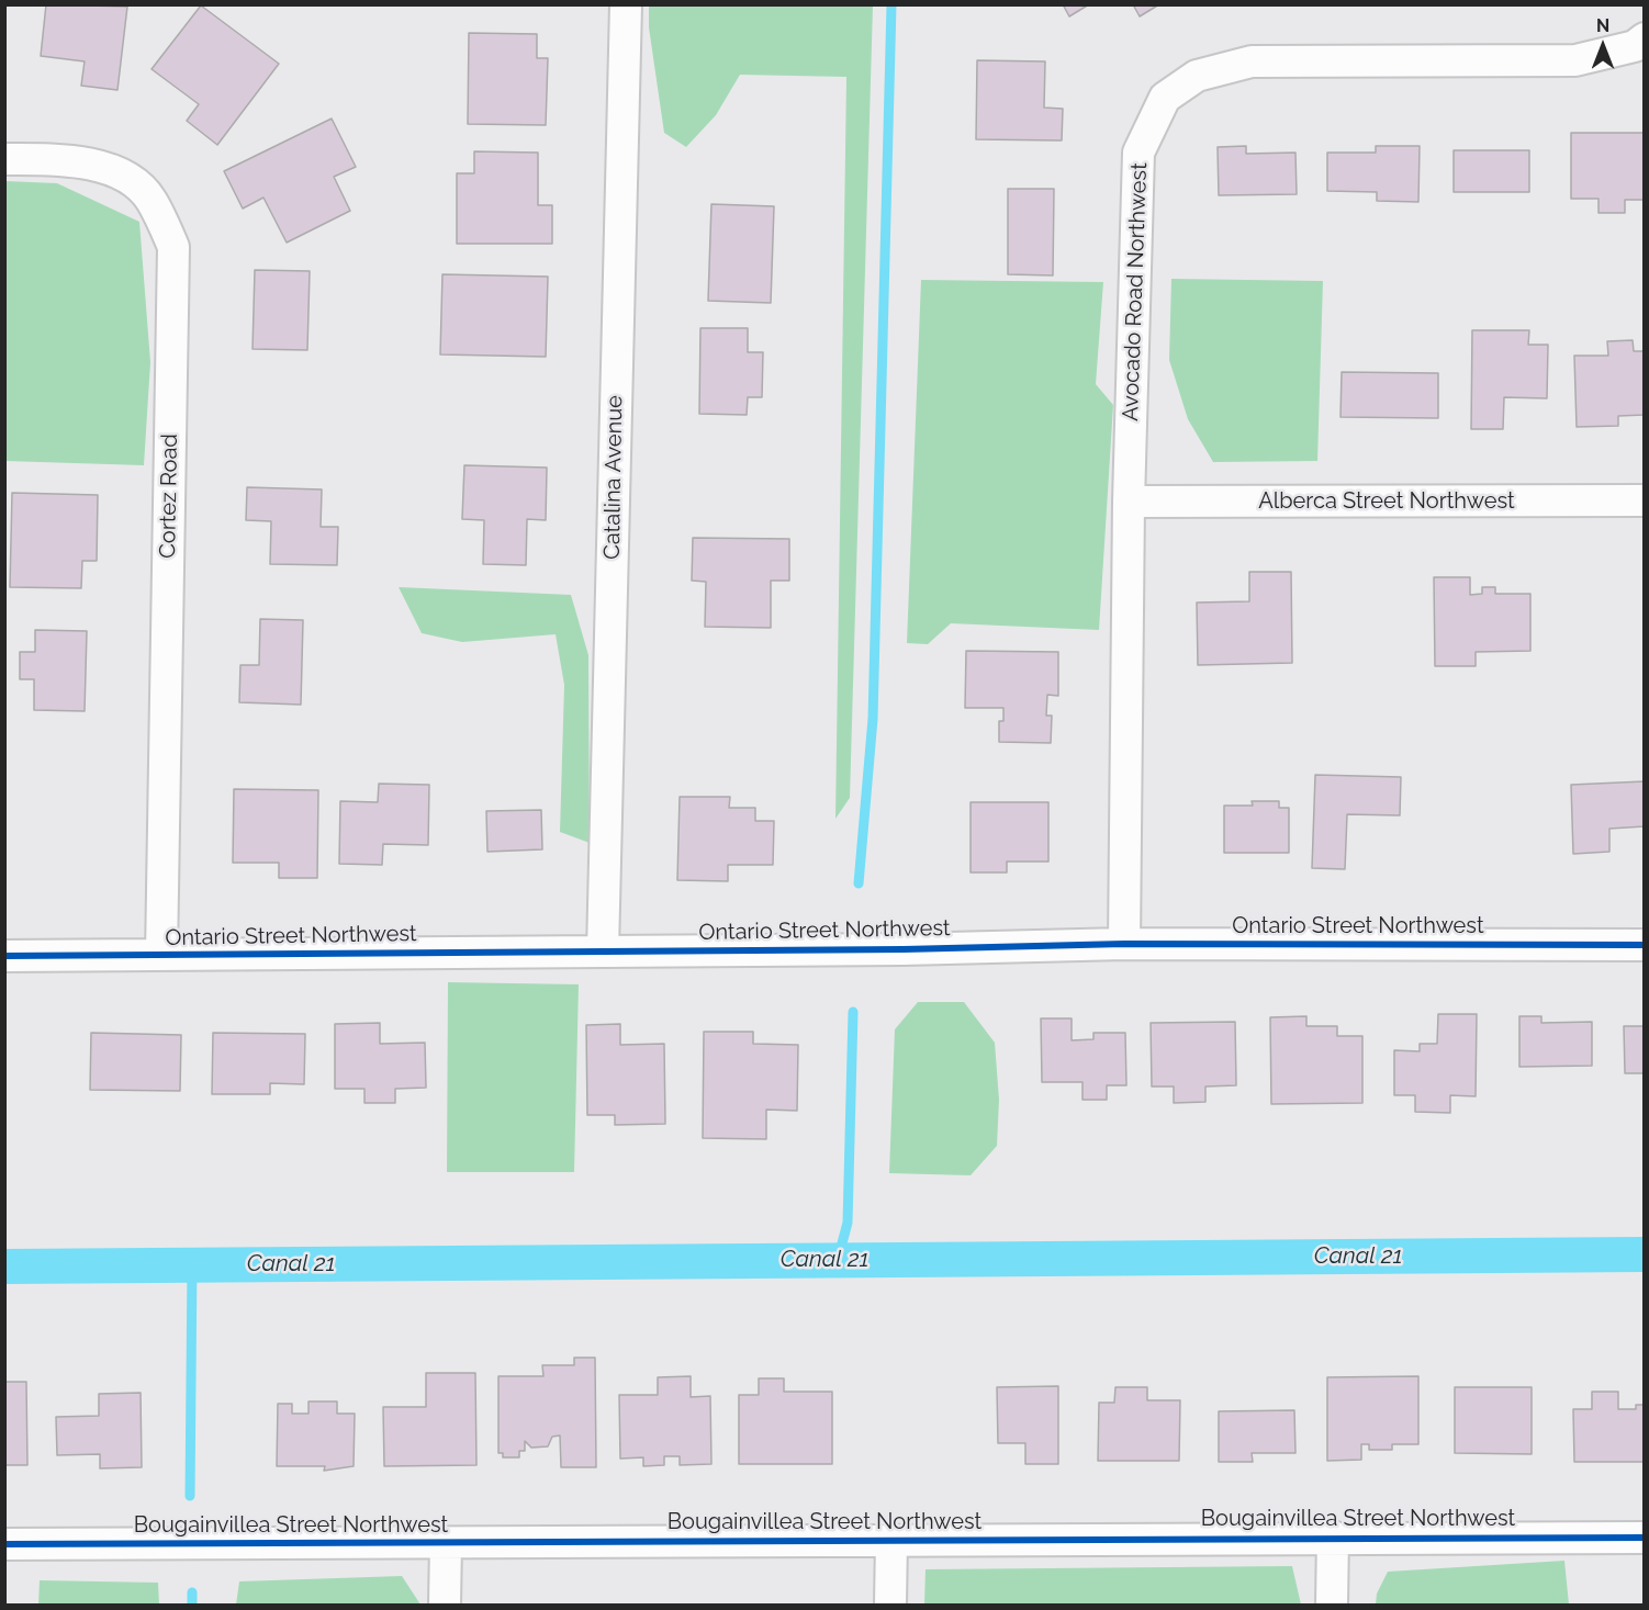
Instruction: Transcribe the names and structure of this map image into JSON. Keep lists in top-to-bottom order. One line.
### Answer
{"streets":{"street":["Avocado Road Northwest","Catalina Avenue","Cortez Road","Alberca Street Northwest","Ontario Street Northwest","Bougainvillea Street Northwest"]},"crossings":[["Avocado Road Northwest","Alberca Street Northwest"],["Avocado Road Northwest","Ontario Street Northwest"],["Catalina Avenue","Ontario Street Northwest"],["Cortez Road","Ontario Street Northwest"]],"water":["Canal 21"],"north":"top"}
